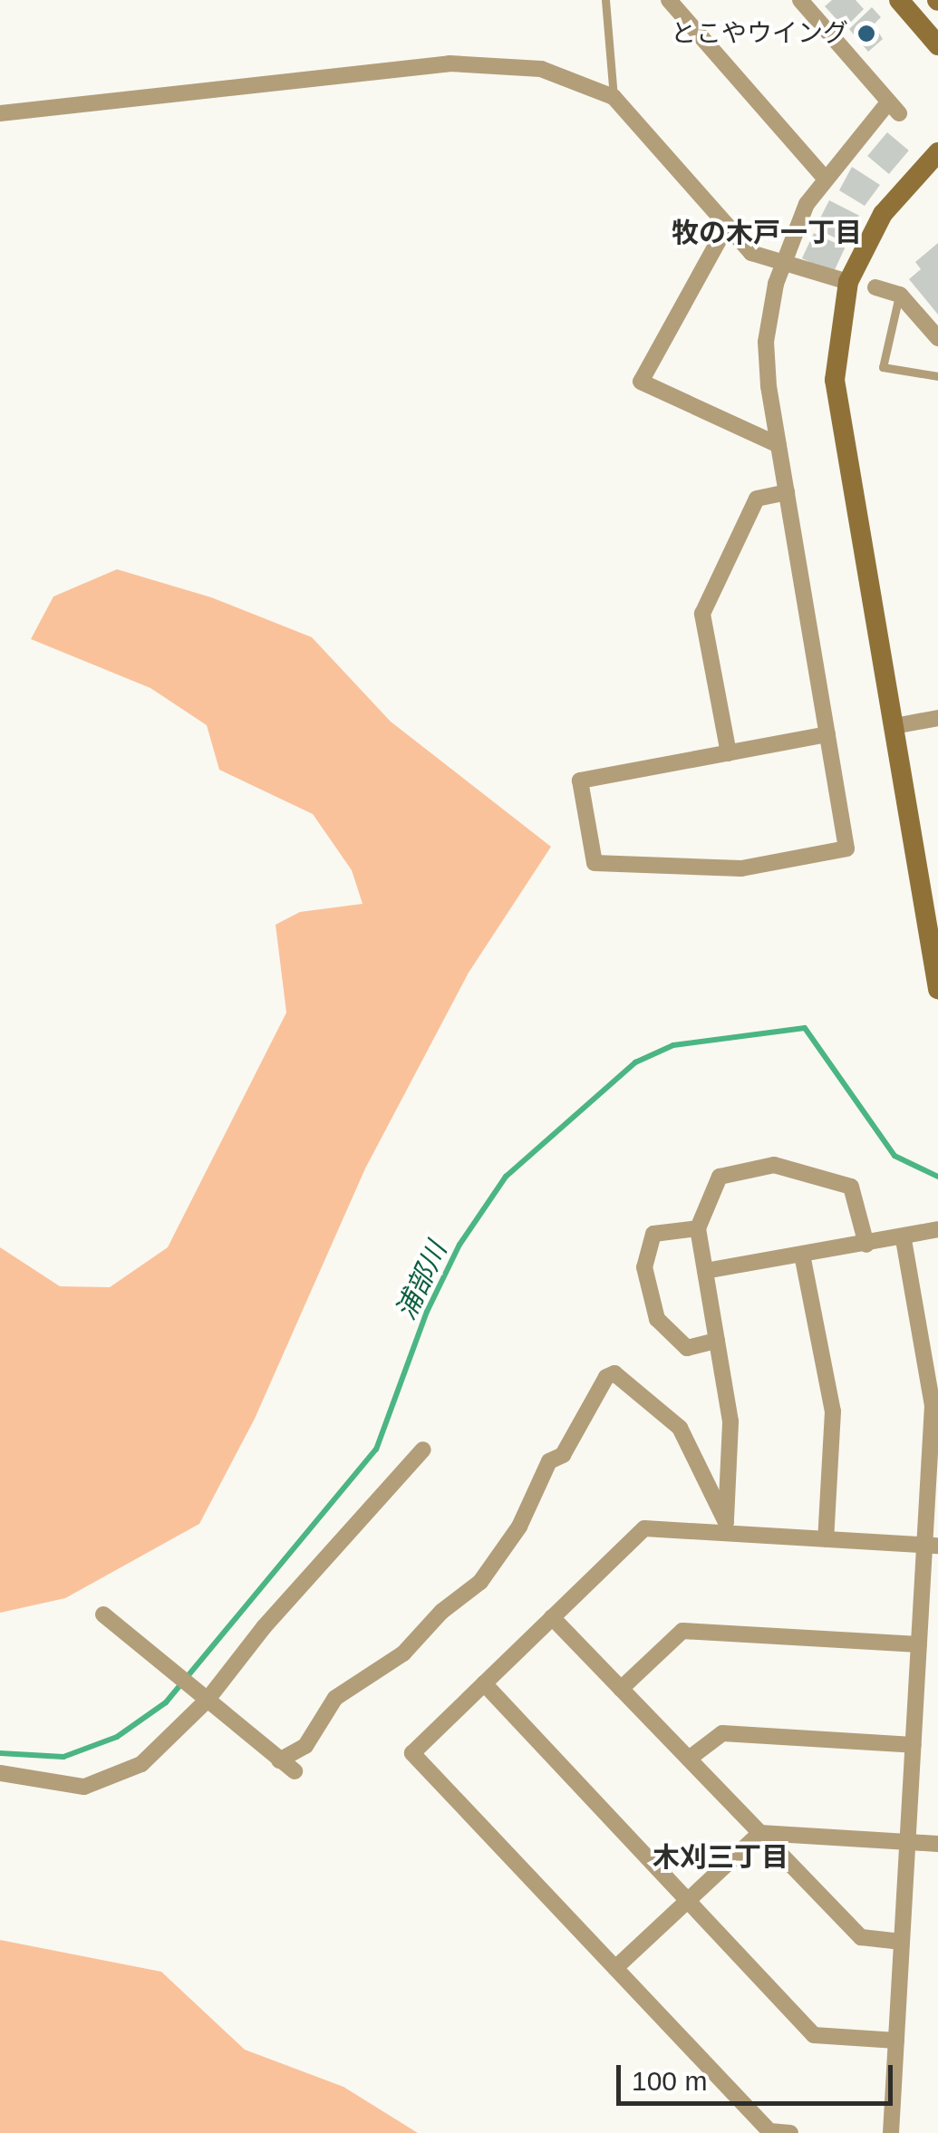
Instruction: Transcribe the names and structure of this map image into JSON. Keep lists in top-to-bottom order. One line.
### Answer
{"districts":["牧の木戸一丁目","木刈三丁目"],"water":["浦部川"],"places":["とこやウイング"],"scale_bar":"100 m"}
